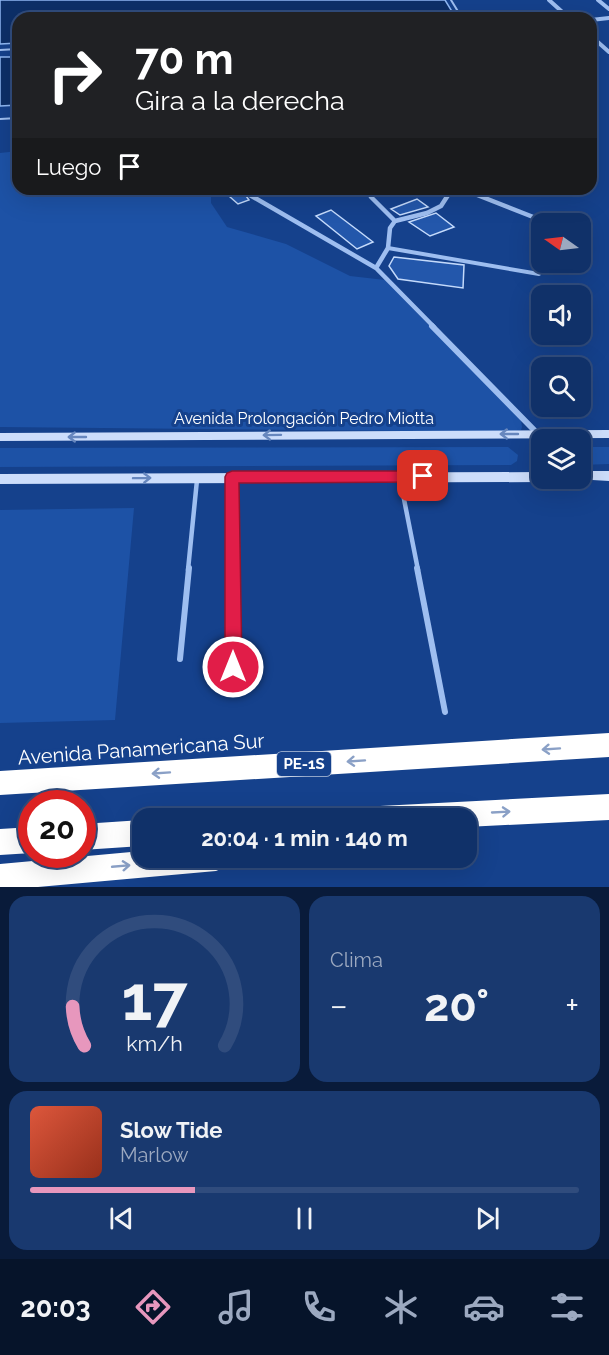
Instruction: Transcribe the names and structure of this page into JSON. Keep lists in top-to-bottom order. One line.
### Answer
{"streets":{"highway":["Avenida Panamericana Sur","PE-1S"],"main road":["Avenida Prolongación Pedro Miotta"]},"north":"left","page":{"turn":["70 m","Gira a la derecha"],"then":"Luego","limit":"20","trip":"20:04 · 1 min · 140 m","tile":"Clima","heat":["−","20°","+"],"song":["Slow Tide","Marlow"],"tabs":"20:03","gauge":["17","km/h"]}}
